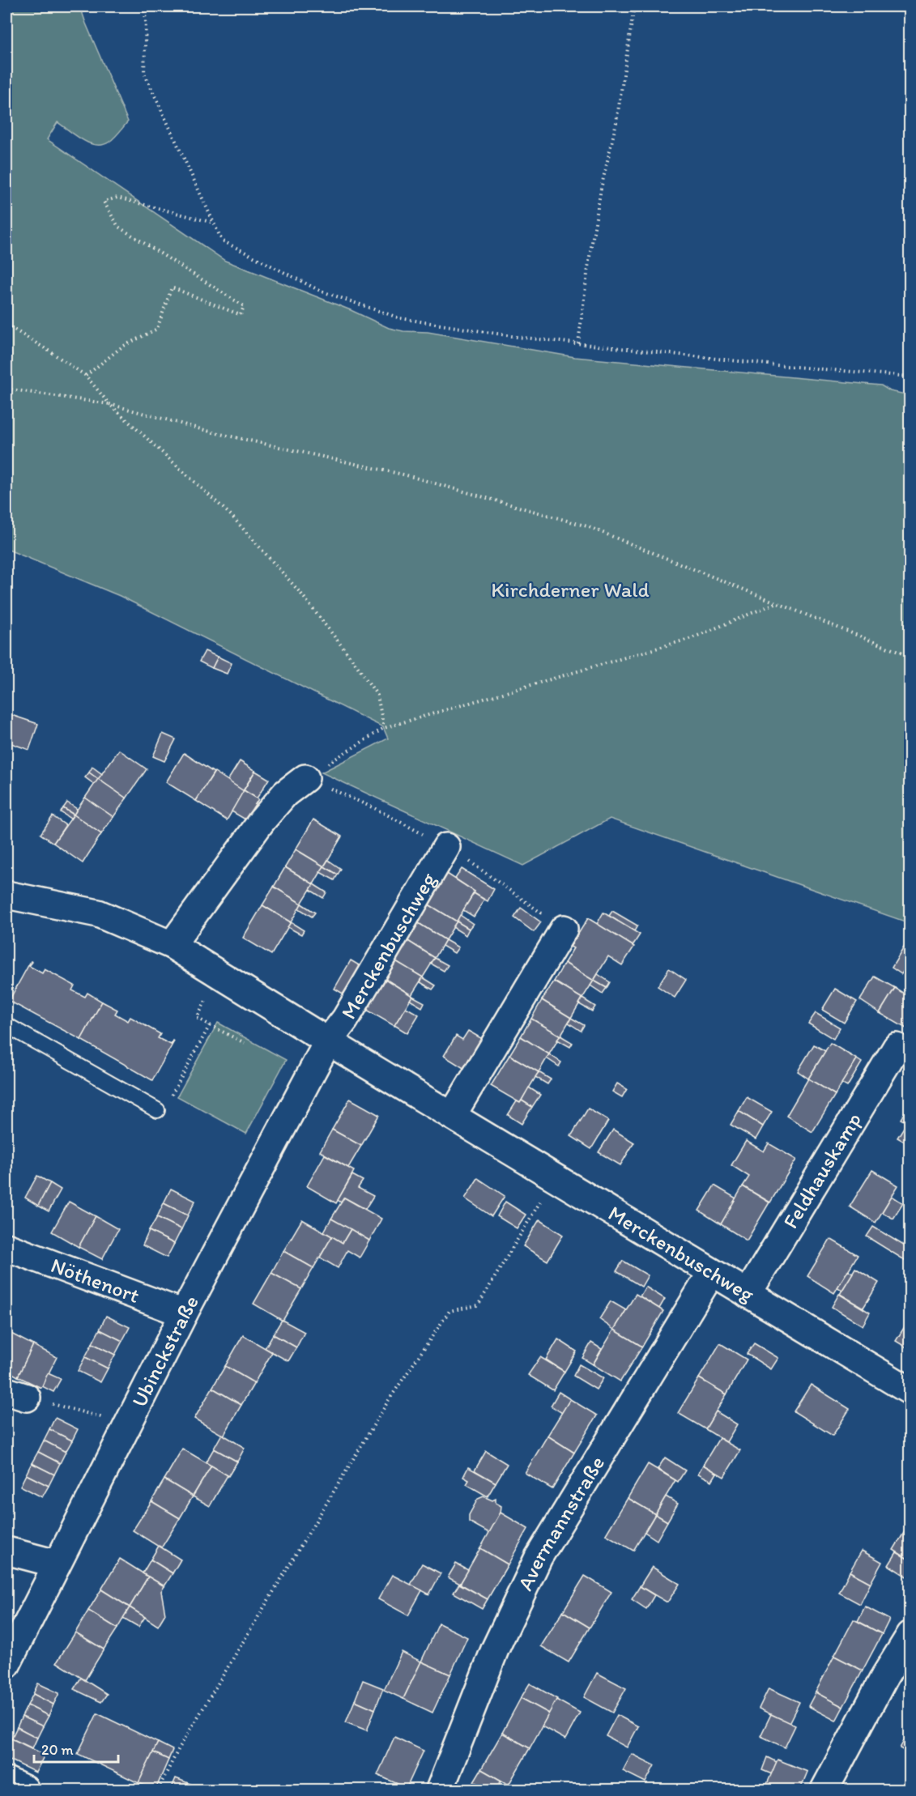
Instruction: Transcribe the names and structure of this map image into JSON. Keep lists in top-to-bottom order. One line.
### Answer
{"streets":{"street":["Merckenbuschweg","Feldhauskamp","Nöthenort","Ubinckstraße","Avermannstraße"]},"crossings":[["Merckenbuschweg","Feldhauskamp"],["Merckenbuschweg","Ubinckstraße"],["Merckenbuschweg","Avermannstraße"],["Nöthenort","Ubinckstraße"]],"parks":["Kirchderner Wald"],"scale_bar":"20 m"}
